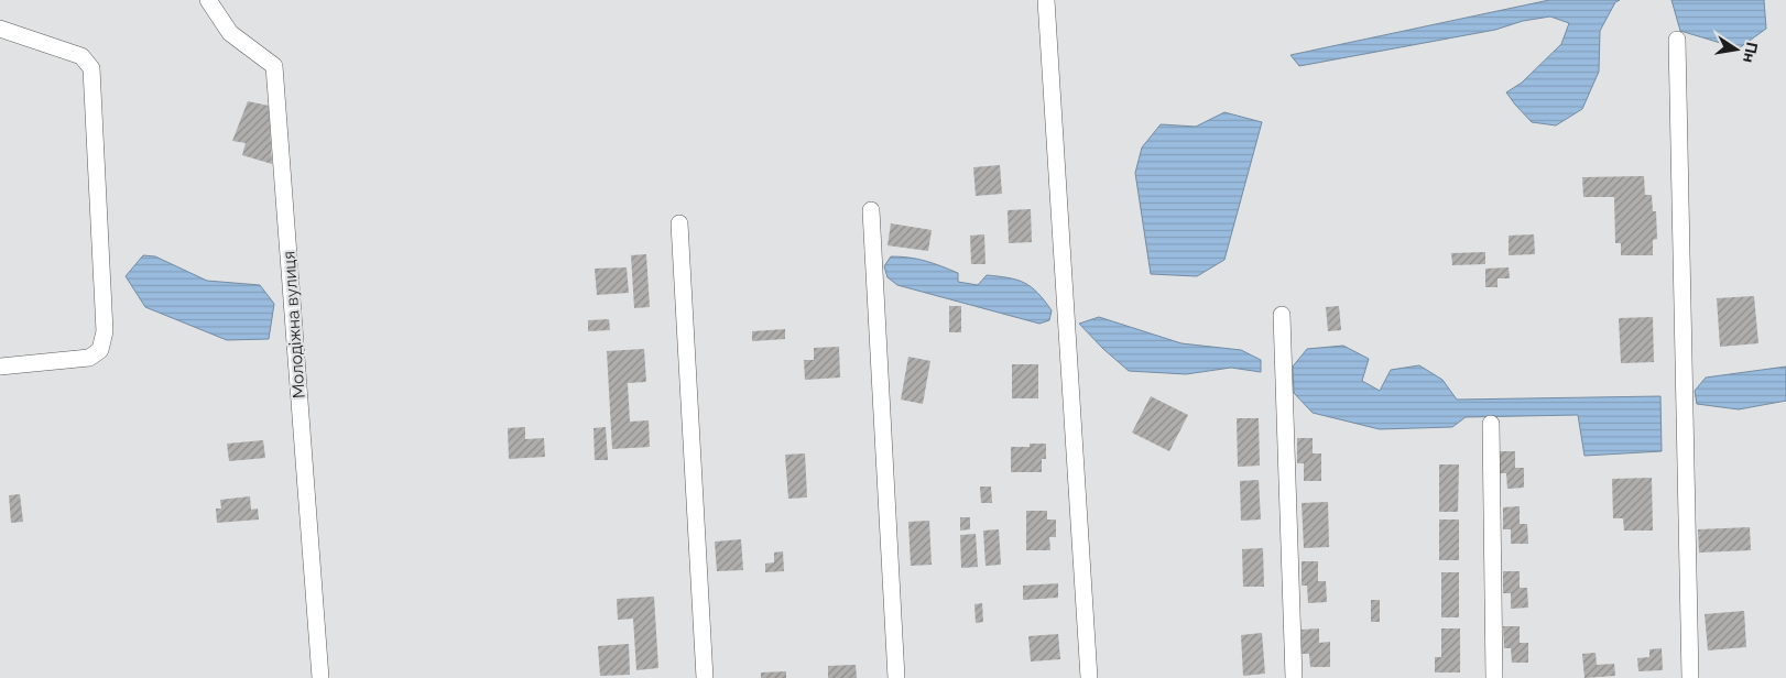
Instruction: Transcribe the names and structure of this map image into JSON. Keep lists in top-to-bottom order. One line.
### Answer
{"streets":{"street":["Молодіжна вулиця"]},"north":"right"}
